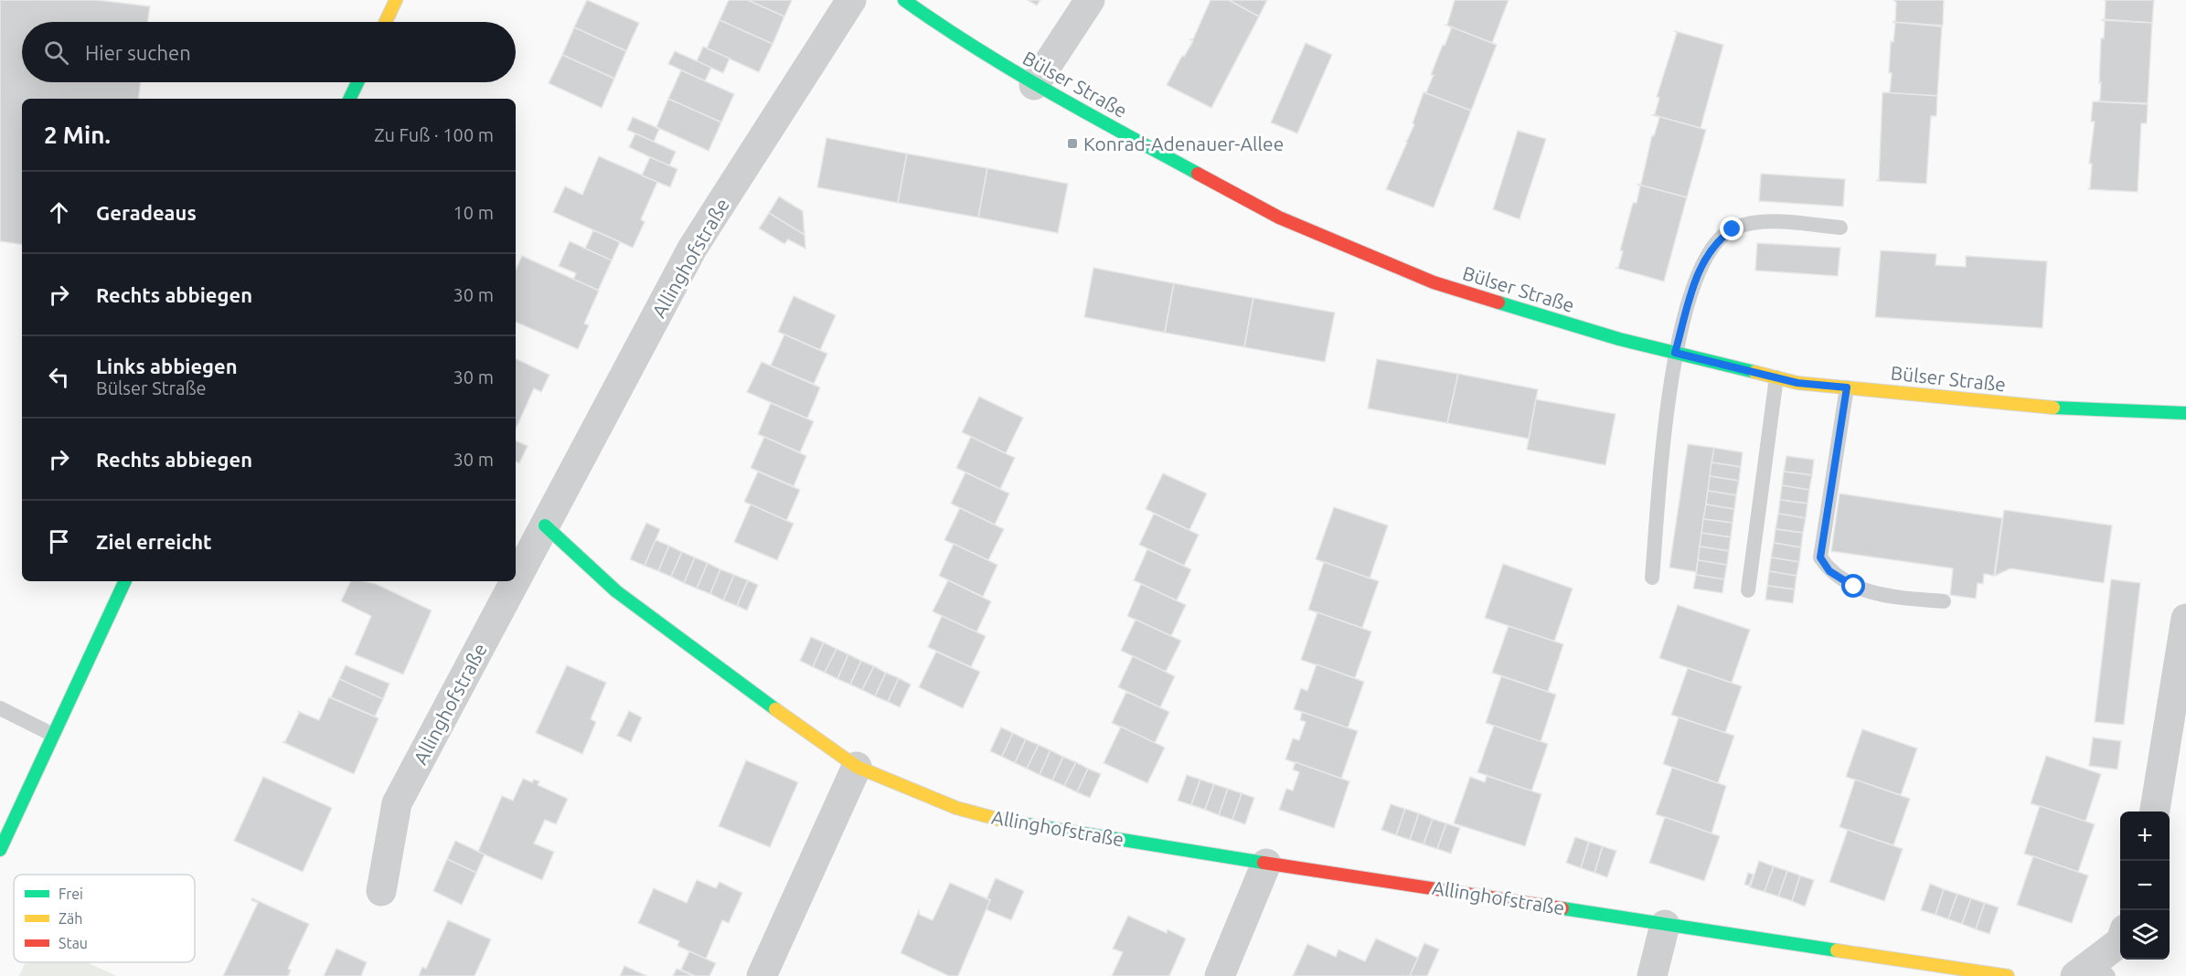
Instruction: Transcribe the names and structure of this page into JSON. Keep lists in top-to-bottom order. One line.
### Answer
{"streets":{"street":["Bülser Straße","Allinghofstraße"]},"places":{"transit":["Konrad-Adenauer-Allee"]},"legend":["Frei","Zäh","Stau"],"page":{"search":"Hier suchen","heading":["2 Min.","Zu Fuß · 100 m"],"list":[["Geradeaus","10 m"],["Rechts abbiegen","30 m"],["Links abbiegen","Bülser Straße","30 m"],["Rechts abbiegen","30 m"],"Ziel erreicht"],"map_buttons":["+","−"]}}
